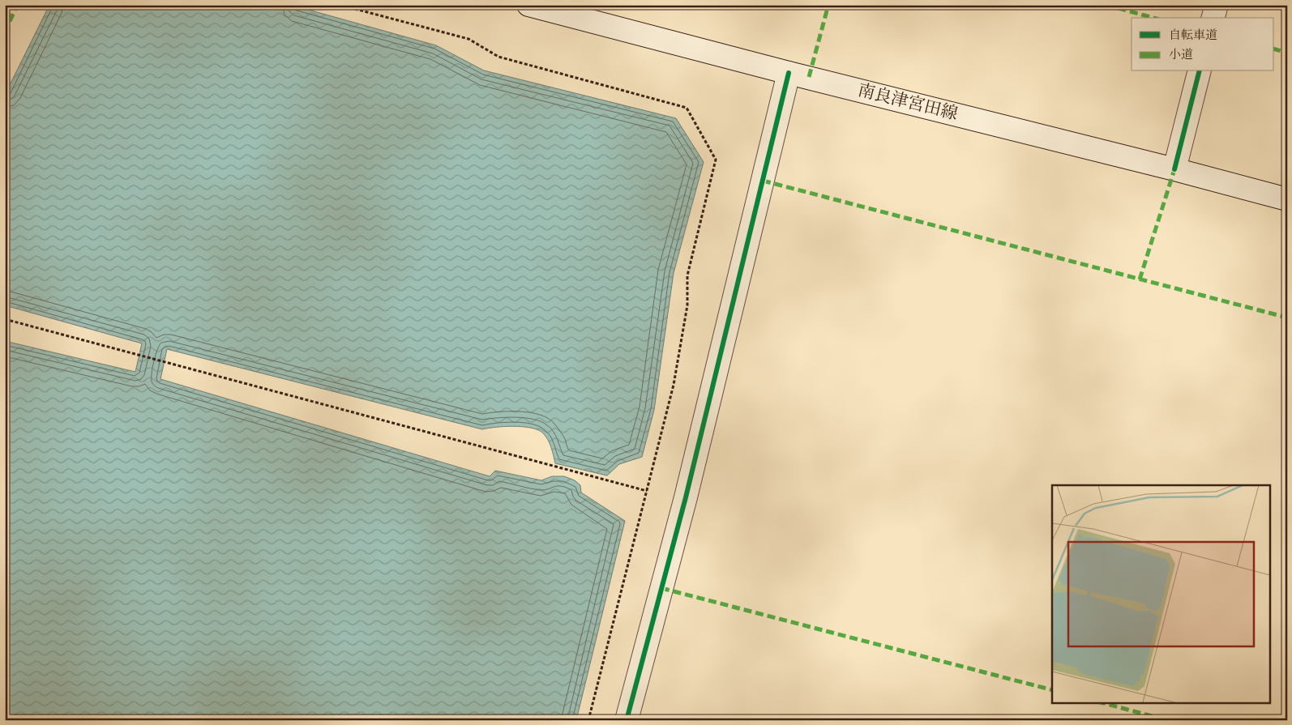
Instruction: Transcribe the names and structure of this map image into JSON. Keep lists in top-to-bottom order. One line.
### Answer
{"streets":{"street":["南良津宮田線"]},"legend":["自転車道","小道"]}
